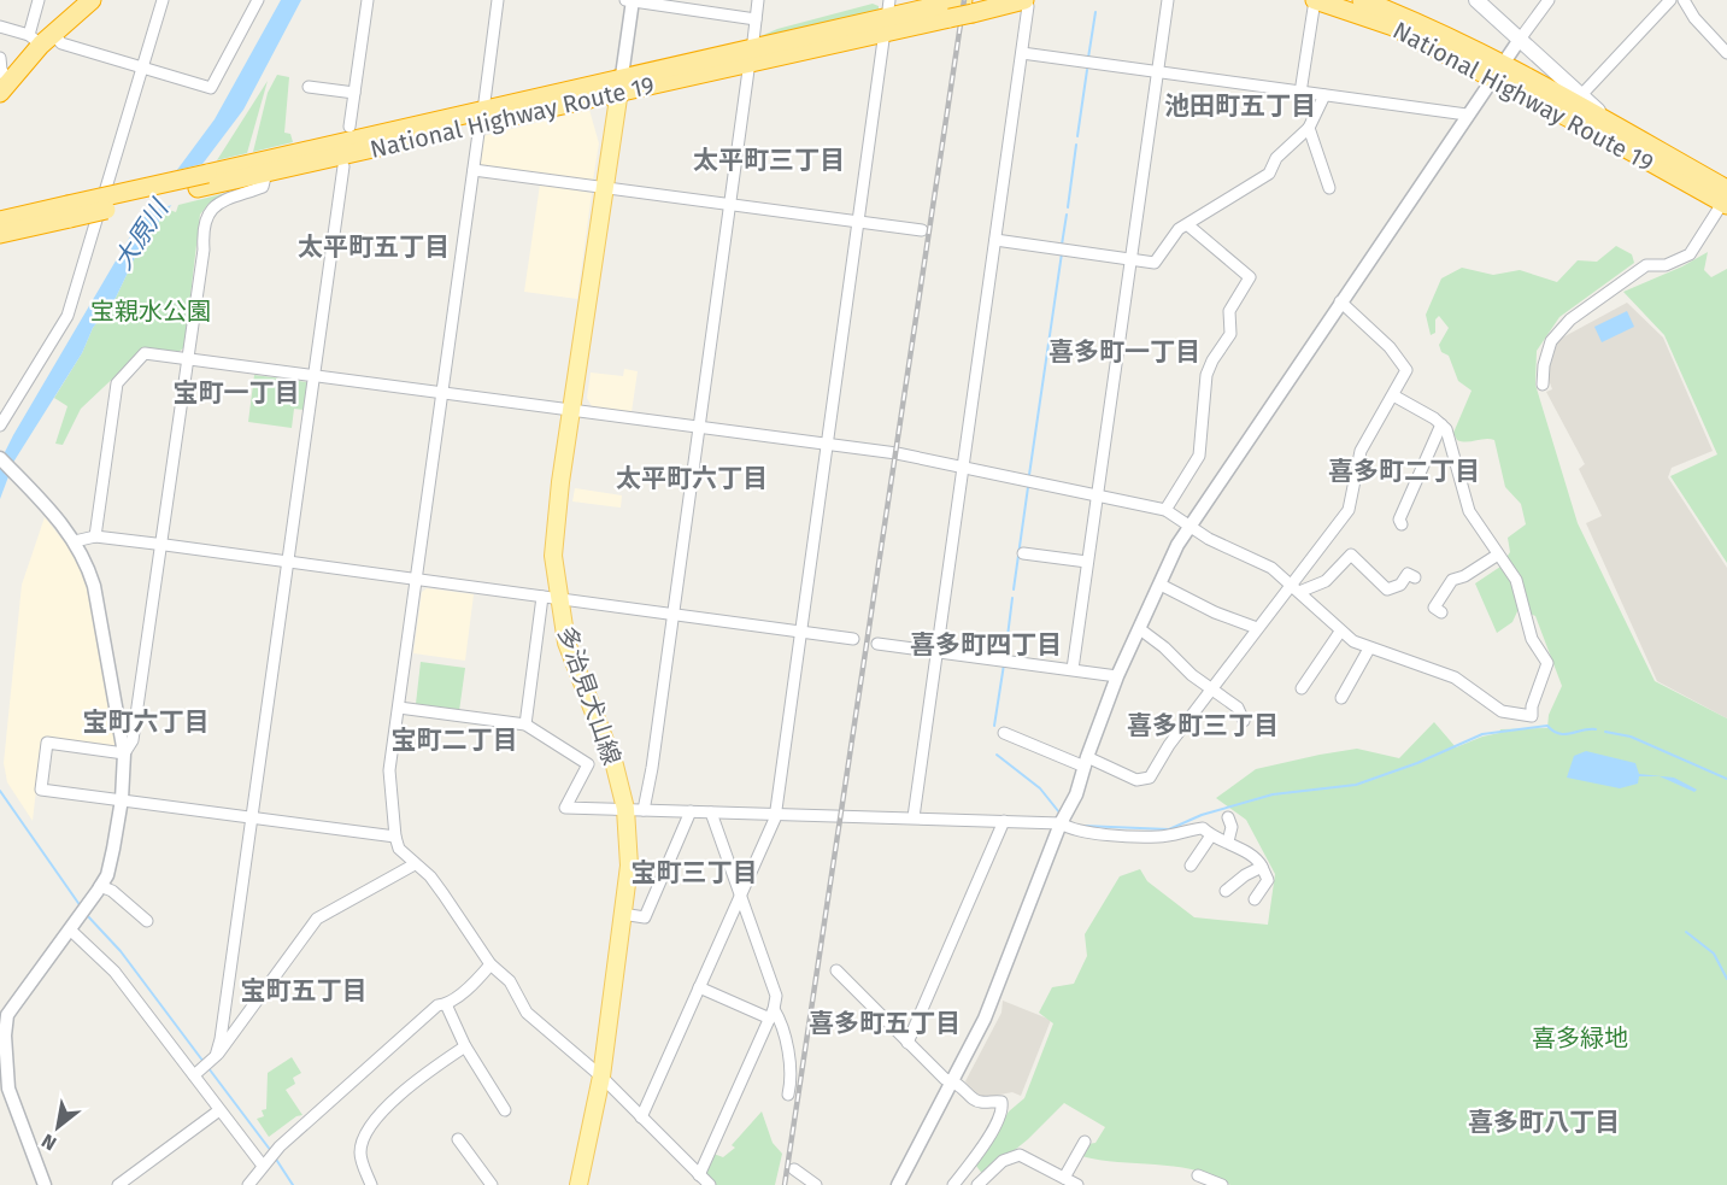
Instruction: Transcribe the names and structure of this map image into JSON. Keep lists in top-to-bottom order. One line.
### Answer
{"streets":{"highway":["National Highway Route 19"],"main road":["多治見犬山線"]},"crossings":[["National Highway Route 19","多治見犬山線"]],"districts":["池田町五丁目","太平町三丁目","太平町五丁目","喜多町一丁目","宝町一丁目","喜多町二丁目","太平町六丁目","喜多町四丁目","宝町六丁目","喜多町三丁目","宝町二丁目","宝町三丁目","宝町五丁目","喜多町五丁目","喜多町八丁目"],"water":["大原川"],"parks":["宝親水公園","喜多緑地"],"north":"bottom left"}
